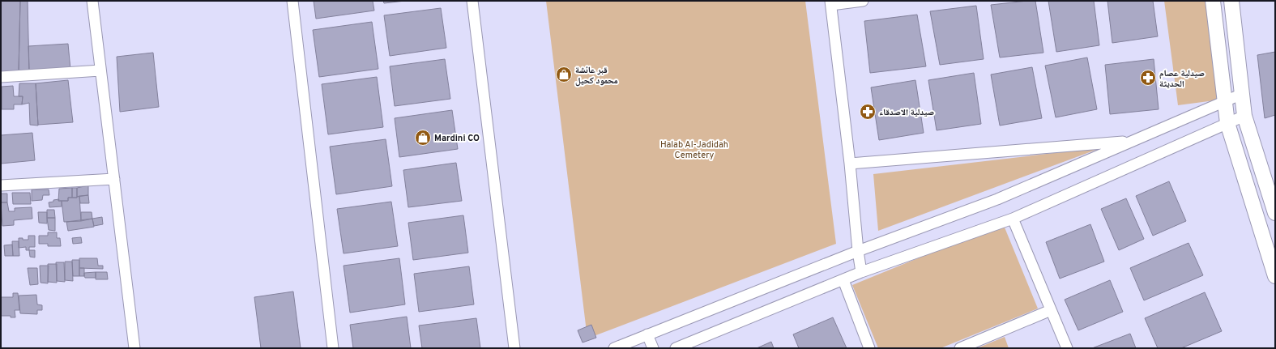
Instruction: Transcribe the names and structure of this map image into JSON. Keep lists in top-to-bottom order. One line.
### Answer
{"parks":["Halab Al-Jadidah Cemetery"],"places":{"shop":["قبر عائشة محمود كحيل","Mardini CO"],"pharmacy":["صيدلية عصام الحديثة","صيدلية الاصدقاء"]}}
